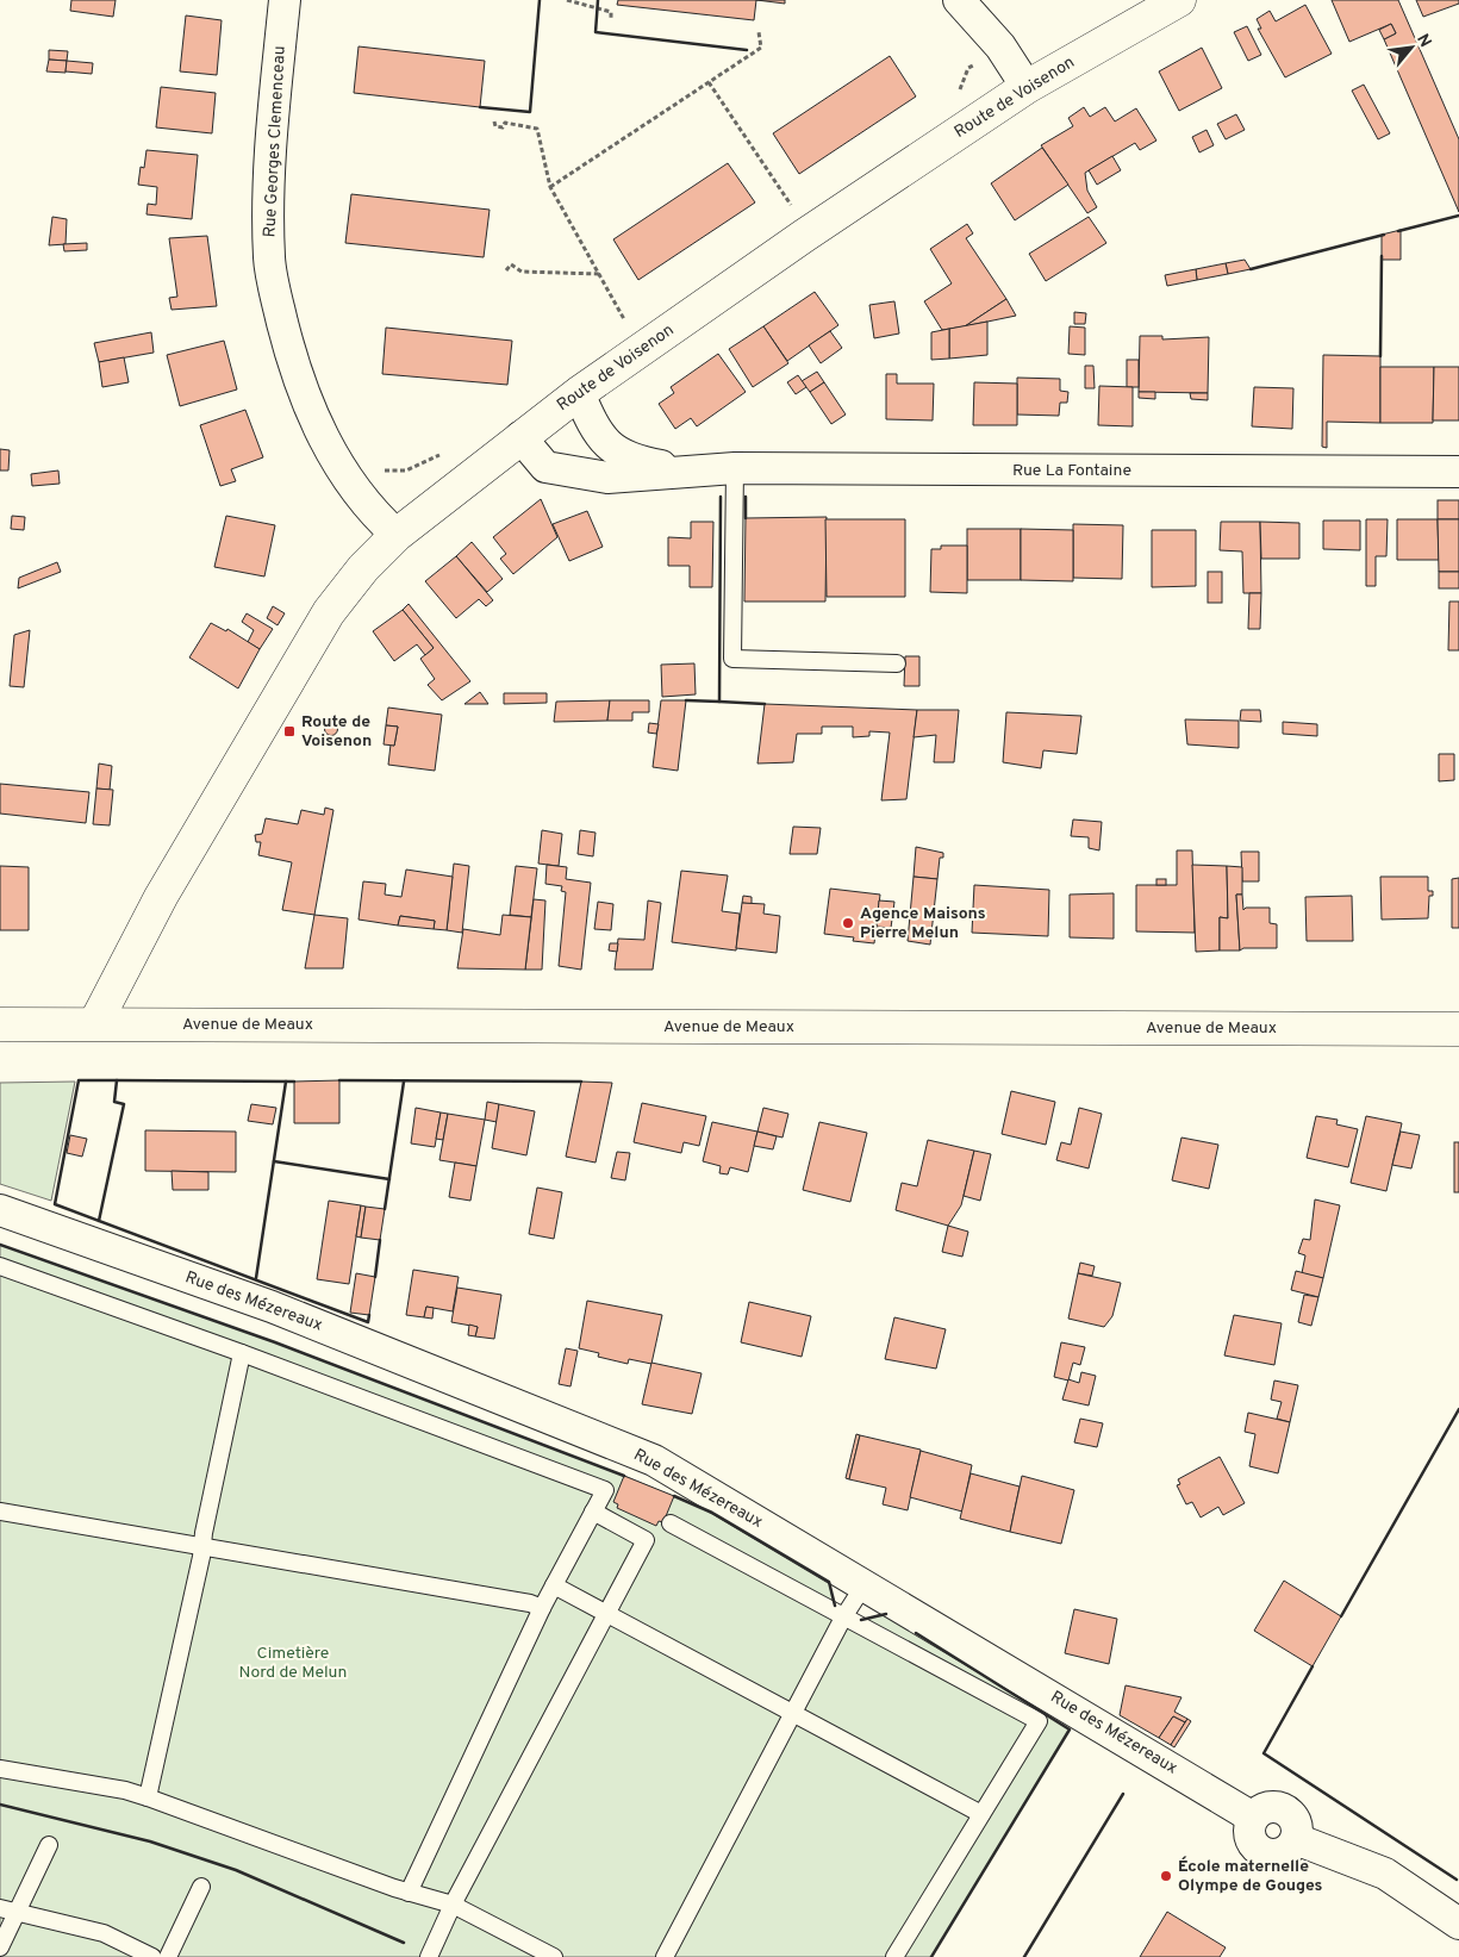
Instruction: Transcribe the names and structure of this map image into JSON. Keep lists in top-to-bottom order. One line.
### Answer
{"streets":{"street":["Route de Voisenon","Rue Georges Clemenceau","Rue La Fontaine","Avenue de Meaux","Rue des Mézereaux"]},"crossings":[["Route de Voisenon","Rue Georges Clemenceau"],["Route de Voisenon","Rue La Fontaine"],["Route de Voisenon","Avenue de Meaux"]],"parks":["Cimetière Nord de Melun"],"places":{"transit":["Route de Voisenon"],"other":["Agence Maisons Pierre Melun","École maternelle Olympe de Gouges"]},"north":"top right"}
